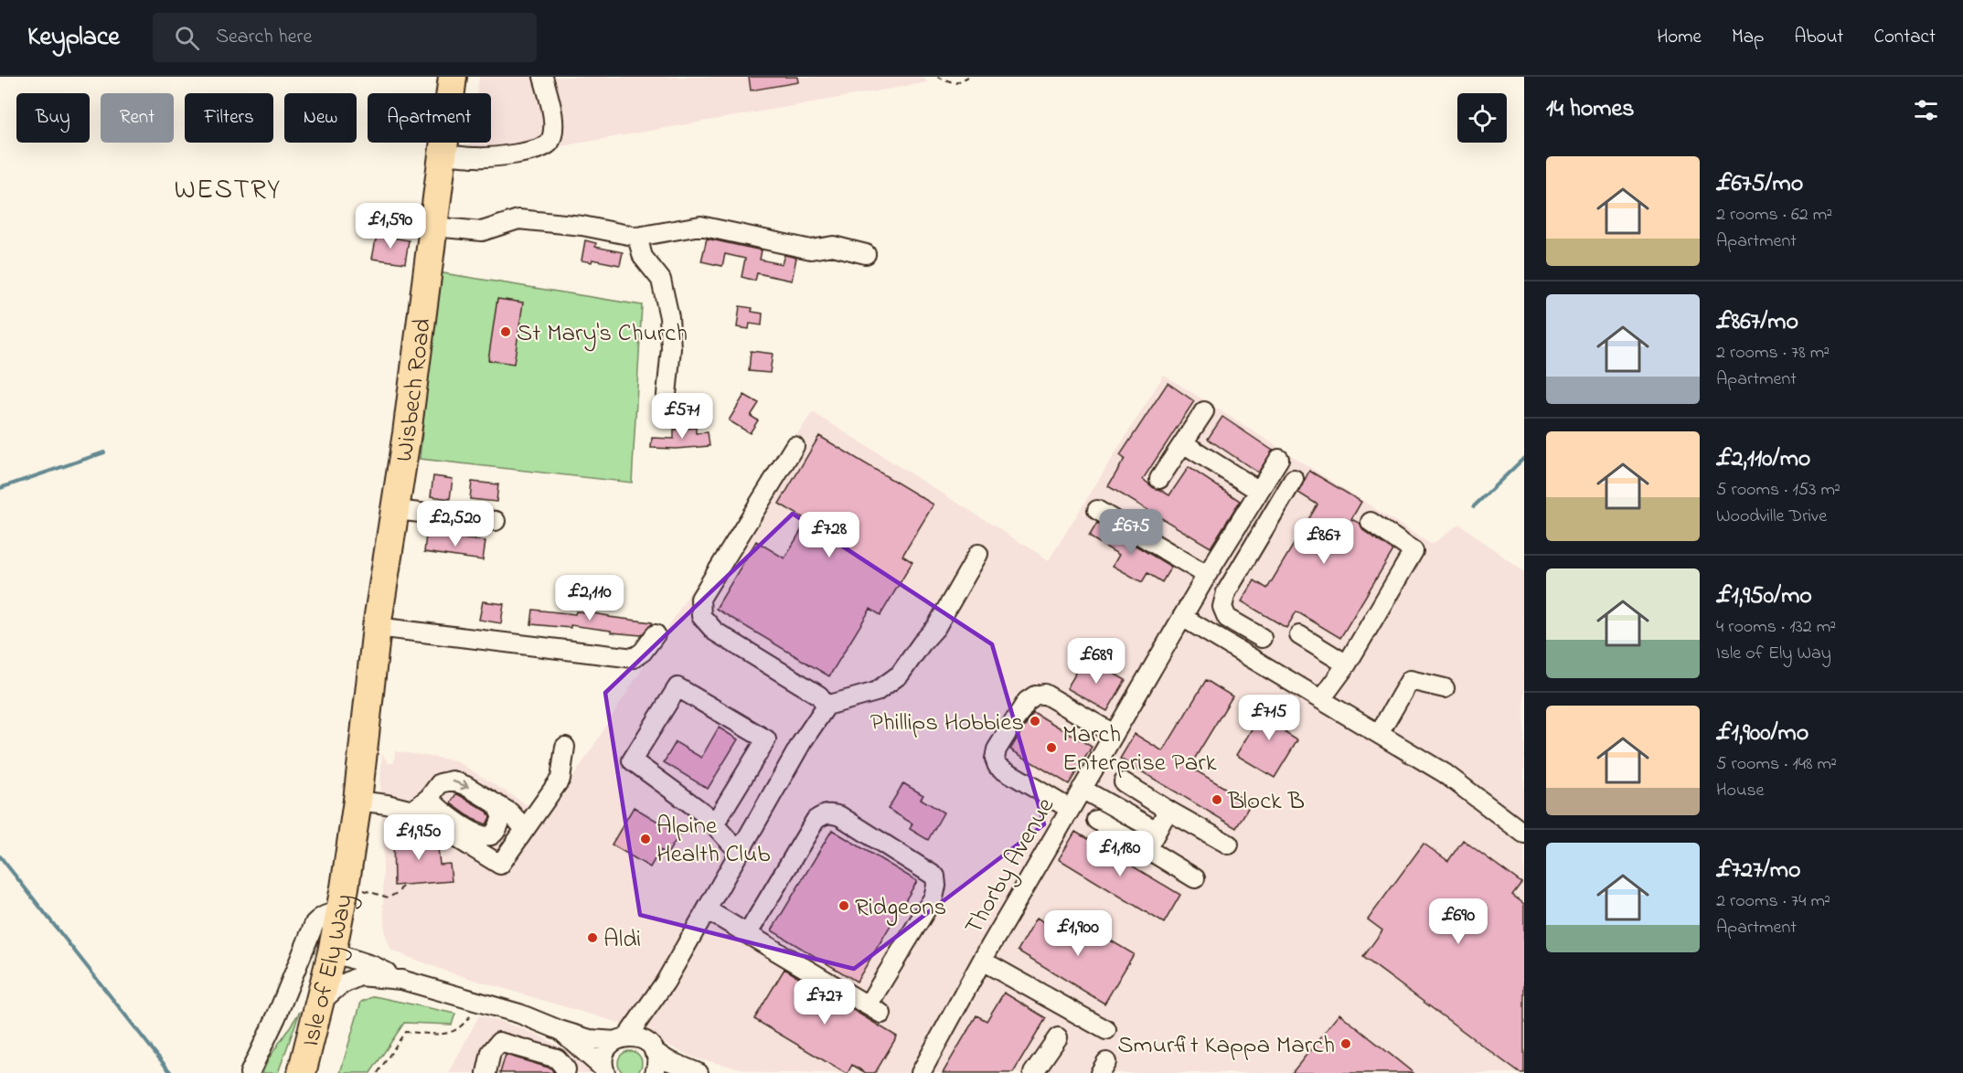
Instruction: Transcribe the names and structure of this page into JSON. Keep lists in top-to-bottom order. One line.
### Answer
{"streets":{"highway":["Wisbech Road","Isle of Ely Way"],"street":["Thorby Avenue"]},"crossings":[["Wisbech Road","Isle of Ely Way"]],"districts":["WESTRY"],"places":["St Mary's Church","Phillips Hobbies","March Enterprise Park","Block B","Alpine Health Club","Ridgeons","Aldi","Smurfit Kappa March"],"page":{"header":"Keyplace","search":"Search here","nav":["Home","Map","About","Contact"],"heading":"14 homes","chip":["Buy","Rent","Filters","New","Apartment"],"list":[{"name":"£675/mo","note":"2 rooms · 62 m² · Apartment"},{"name":"£867/mo","note":"2 rooms · 78 m² · Apartment"},{"name":"£2,110/mo","note":"5 rooms · 153 m² · Woodville Drive"},{"name":"£1,950/mo","note":"4 rooms · 132 m² · Isle of Ely Way"},{"name":"£1,900/mo","note":"5 rooms · 148 m² · House"},{"name":"£727/mo","note":"2 rooms · 74 m² · Apartment"}],"price":["£1,590","£571","£2,520","£675","£728","£867","£2,110","£689","£715","£1,950","£1,180","£690","£1,900","£727"]}}
